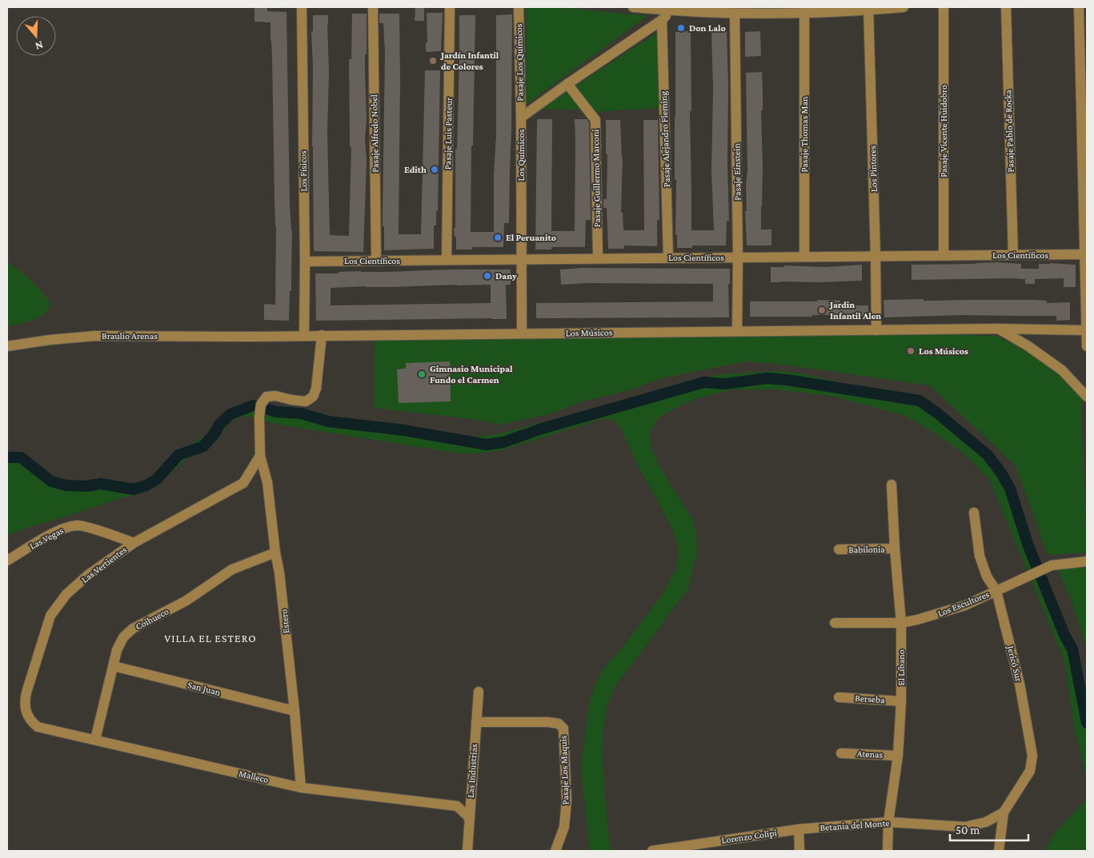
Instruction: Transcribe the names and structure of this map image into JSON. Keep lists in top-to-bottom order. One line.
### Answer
{"streets":{"street":["Pasaje Los Químicos","Pasaje Vicente Huidobro","Pasaje Pablo de Rocka","Pasaje Alfredo Nobel","Pasaje Luis Pasteur","Pasaje Thomas Man","Pasaje Alejandro Fleming","Los Químicos","Los Pintores","Los Físicos","Pasaje Einstein","Pasaje Guillermo Marconi","Los Científicos","Los Músicos","Braulio Arenas","Las Vegas","Babilonia","Las Vertientes","Los Escultores","Coihueco","Estero","Jericó Sur","El Líbano","San Juan","Berseba","Atenas","Pasaje Los Maquis","Las Industrias","Malleco","Betania del Monte","Lorenzo Colipi"]},"crossings":[["Pasaje Los Químicos","Los Químicos"],["Pasaje Vicente Huidobro","Los Científicos"],["Pasaje Pablo de Rocka","Los Científicos"],["Pasaje Alfredo Nobel","Los Científicos"],["Pasaje Luis Pasteur","Los Científicos"],["Pasaje Thomas Man","Los Científicos"],["Pasaje Alejandro Fleming","Los Químicos"],["Pasaje Alejandro Fleming","Los Científicos"],["Los Químicos","Pasaje Guillermo Marconi"],["Los Químicos","Los Científicos"],["Los Químicos","Los Músicos"],["Los Pintores","Los Científicos"],["Los Pintores","Los Músicos"],["Los Físicos","Los Científicos"],["Los Físicos","Los Músicos"],["Pasaje Einstein","Los Científicos"],["Pasaje Einstein","Los Músicos"],["Pasaje Guillermo Marconi","Los Científicos"],["Los Músicos","Braulio Arenas"],["Los Músicos","Estero"],["Las Vegas","Las Vertientes"],["Babilonia","El Líbano"],["Las Vertientes","Estero"],["Las Vertientes","Malleco"],["Los Escultores","Jericó Sur"],["Los Escultores","El Líbano"],["Coihueco","Estero"],["Coihueco","San Juan"],["Coihueco","Malleco"],["Estero","San Juan"],["Estero","Malleco"],["Jericó Sur","Betania del Monte"],["El Líbano","Berseba"],["El Líbano","Atenas"],["El Líbano","Betania del Monte"],["Pasaje Los Maquis","Las Industrias"],["Las Industrias","Malleco"],["Betania del Monte","Lorenzo Colipi"]],"districts":["VILLA EL ESTERO"],"places":["Don Lalo","Jardín Infantil de Colores","Edith","El Peruanito","Dany","Jardin Infantil Alen","Los Músicos","Gimnasio Municipal Fundo el Carmen"],"scale_bar":"50 m","north":"bottom"}
